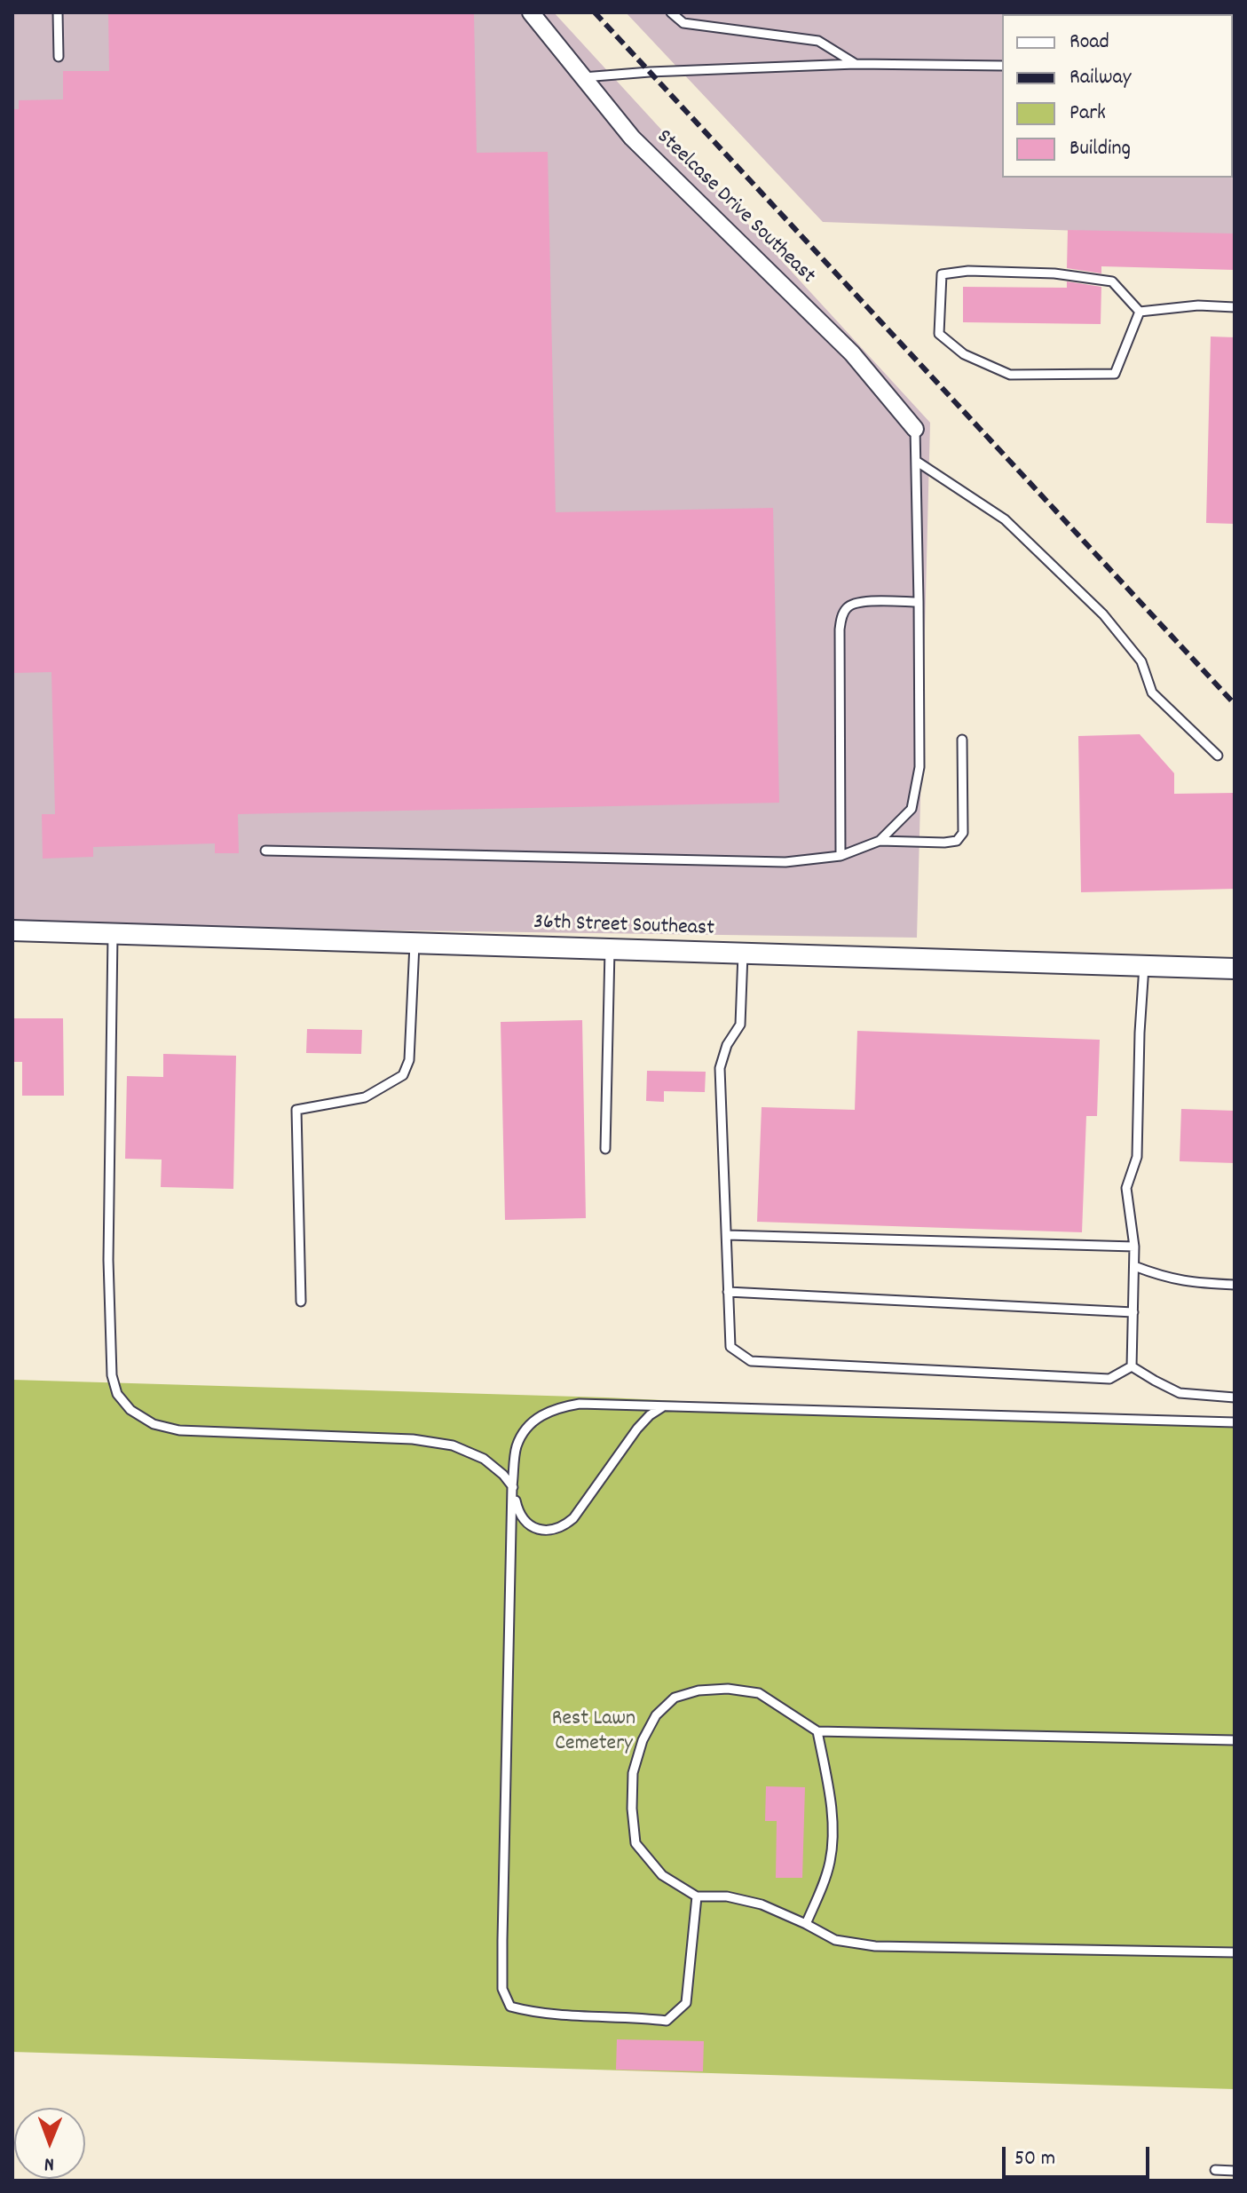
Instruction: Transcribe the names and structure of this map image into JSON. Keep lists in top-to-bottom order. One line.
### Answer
{"streets":{"street":["Steelcase Drive Southeast","36th Street Southeast"]},"parks":["Rest Lawn Cemetery"],"legend":["Road","Railway","Park","Building"],"scale_bar":"50 m","north":"bottom"}
